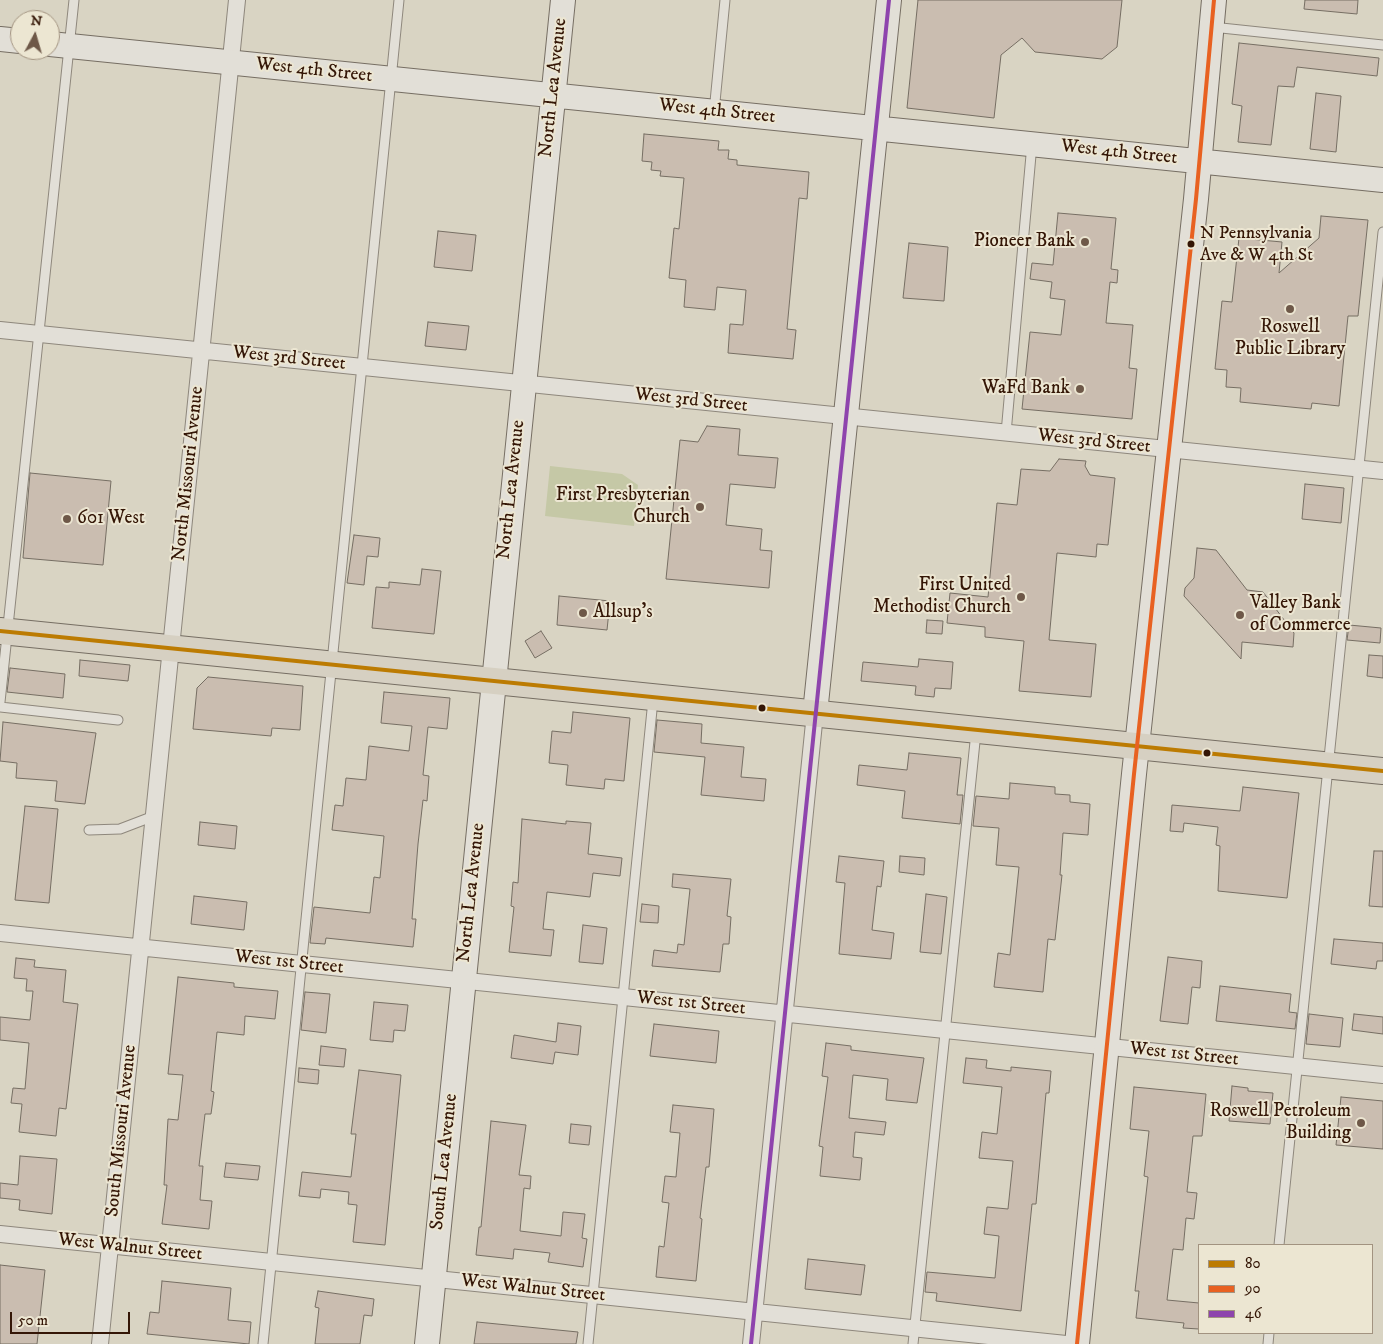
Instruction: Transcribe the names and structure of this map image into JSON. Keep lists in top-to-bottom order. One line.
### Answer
{"streets":{"street":["West 4th Street","North Lea Avenue","West 3rd Street","North Missouri Avenue","West 1st Street","South Missouri Avenue","South Lea Avenue","West Walnut Street"]},"crossings":[["West 4th Street","North Lea Avenue"],["West 4th Street","North Missouri Avenue"],["North Lea Avenue","West 3rd Street"],["North Lea Avenue","West 1st Street"],["North Lea Avenue","South Lea Avenue"],["West 3rd Street","North Missouri Avenue"],["North Missouri Avenue","West 1st Street"],["North Missouri Avenue","South Missouri Avenue"],["West 1st Street","South Missouri Avenue"],["West 1st Street","South Lea Avenue"],["South Missouri Avenue","West Walnut Street"],["South Lea Avenue","West Walnut Street"]],"places":["Pioneer Bank","N Pennsylvania Ave & W 4th St","Roswell Public Library","WaFd Bank","First Presbyterian Church","601 West","First United Methodist Church","Allsup's","Valley Bank of Commerce","Roswell Petroleum Building"],"lines":["transit line 90","transit line 46","transit line 80"],"legend":["80","90","46"],"scale_bar":"50 m","north":"top"}
